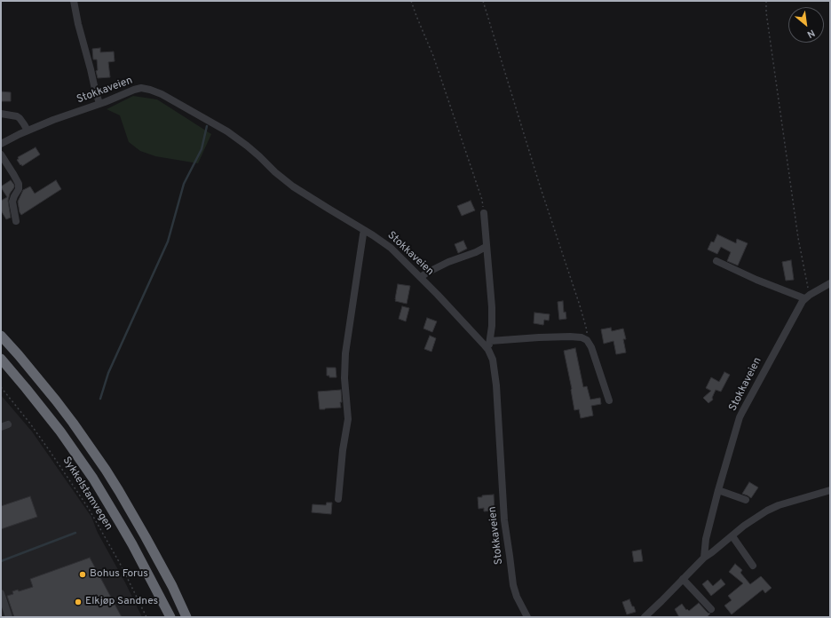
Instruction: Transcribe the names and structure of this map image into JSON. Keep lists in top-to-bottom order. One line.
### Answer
{"streets":{"street":["Stokkaveien"],"path":["Sykkelstamvegen"]},"places":["Bohus Forus","Elkjøp Sandnes"],"north":"bottom right"}
